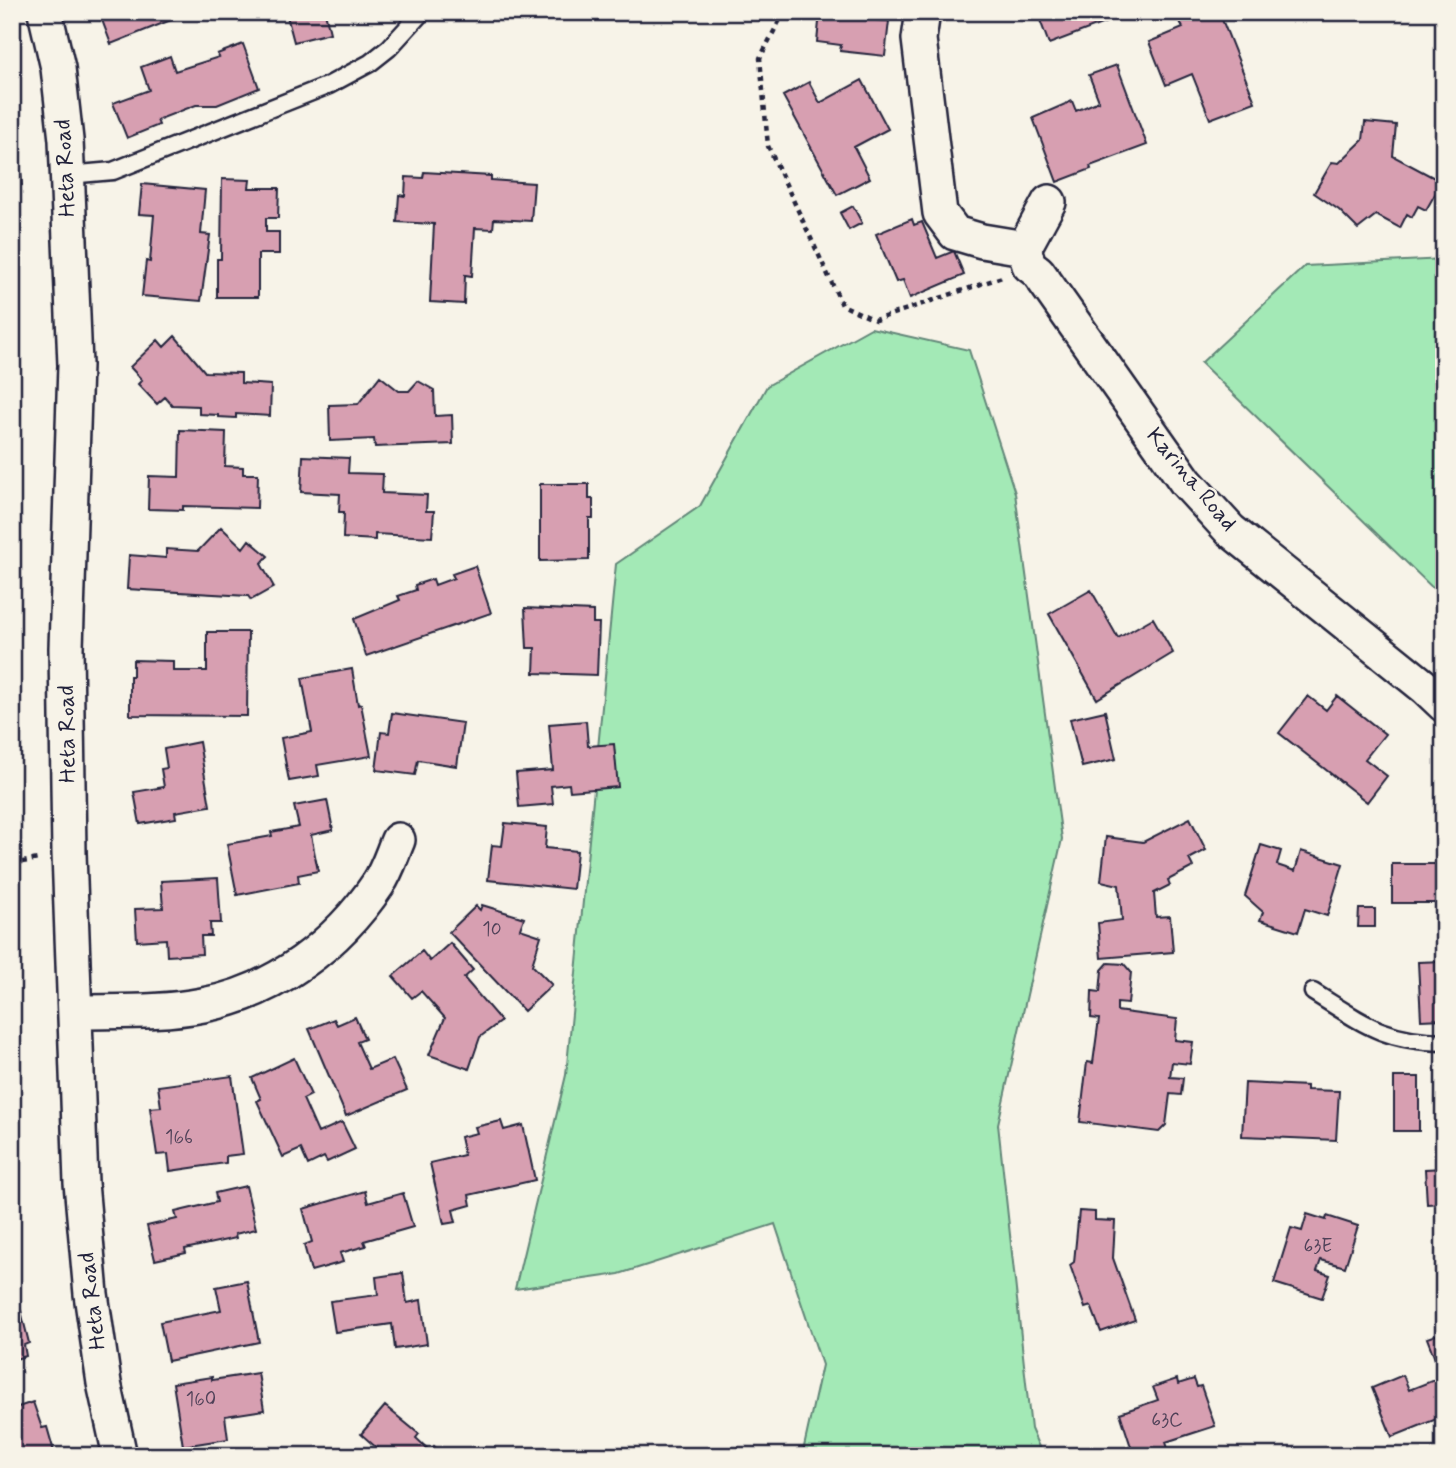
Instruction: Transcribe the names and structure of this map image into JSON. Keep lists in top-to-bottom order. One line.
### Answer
{"streets":{"street":["Heta Road","Karina Road"]},"house_numbers":["10","166","63E","160","63C"]}
